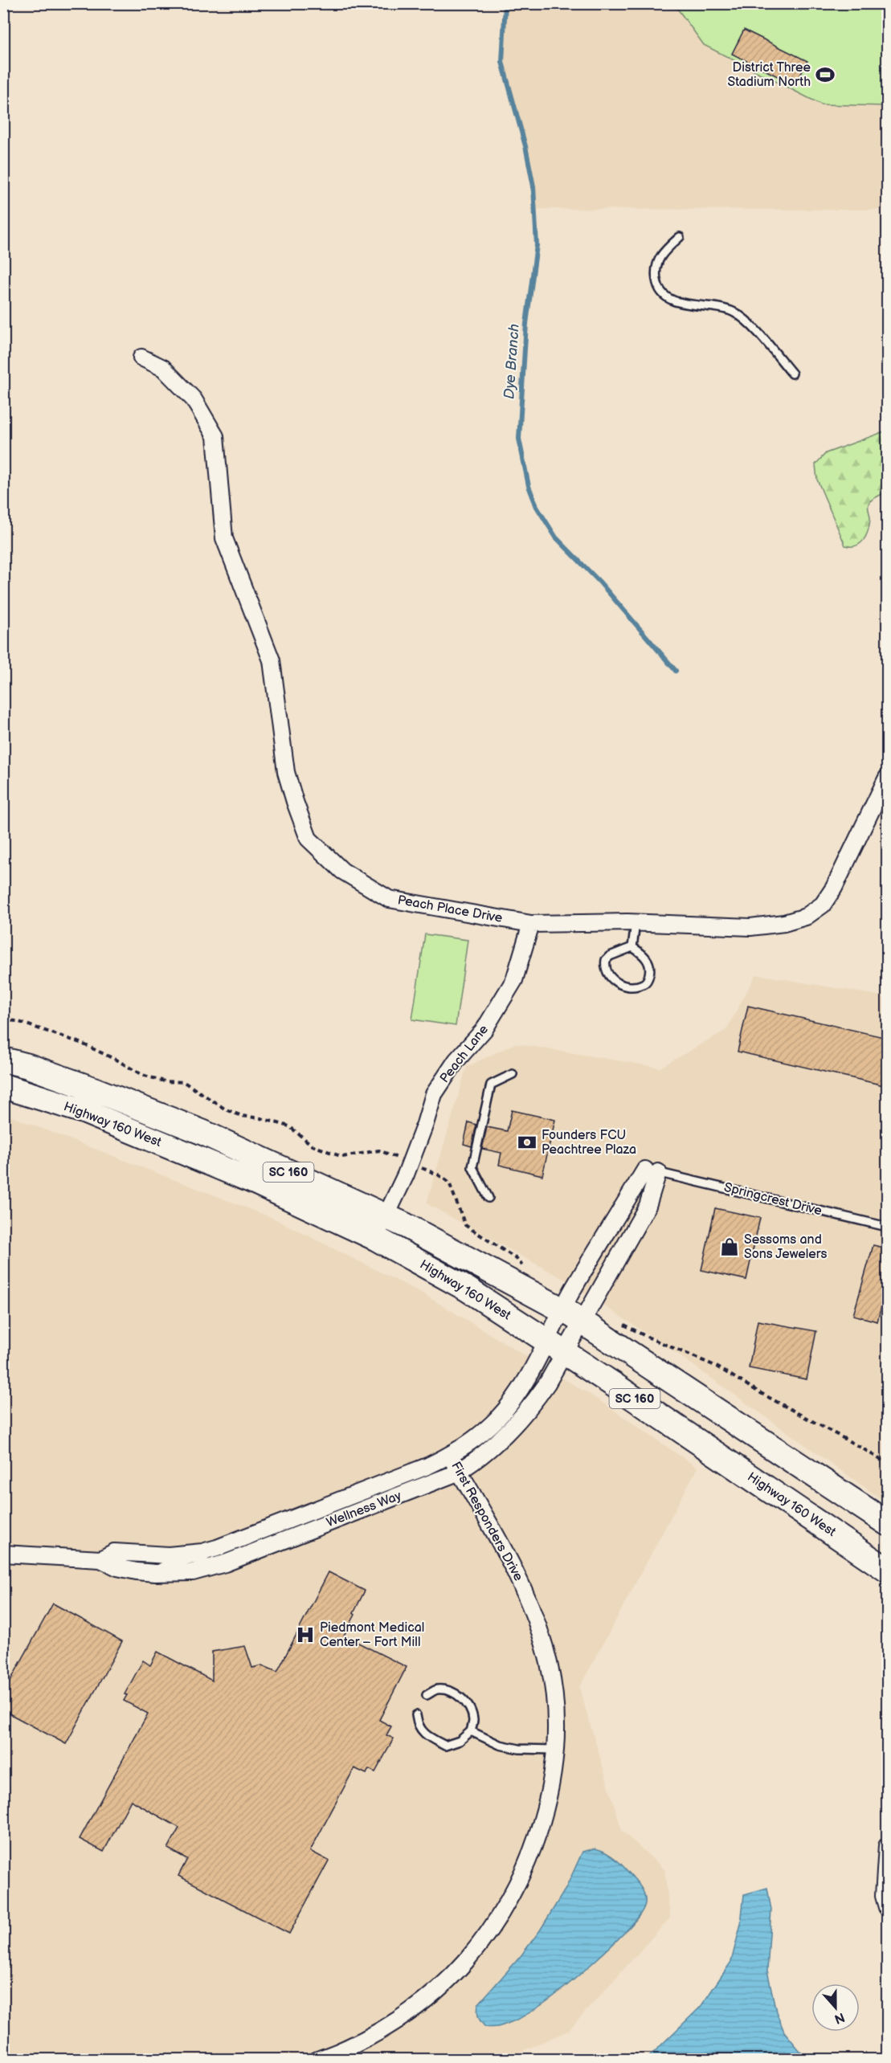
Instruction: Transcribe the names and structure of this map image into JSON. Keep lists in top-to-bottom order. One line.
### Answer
{"streets":{"main road":["Highway 160 West","SC 160"],"street":["Peach Place Drive","Peach Lane","Wellness Way","First Responders Drive"],"lane":["Springcrest Drive"]},"crossings":[["Peach Place Drive","Peach Lane"],["Peach Lane","Highway 160 West"],["Highway 160 West","Wellness Way"],["Wellness Way","First Responders Drive"]],"water":["Dye Branch"],"places":{"sports":["District Three Stadium North"],"bank":["Founders FCU Peachtree Plaza"],"shop":["Sessoms and Sons Jewelers"],"hospital":["Piedmont Medical Center – Fort Mill"]},"north":"bottom"}
